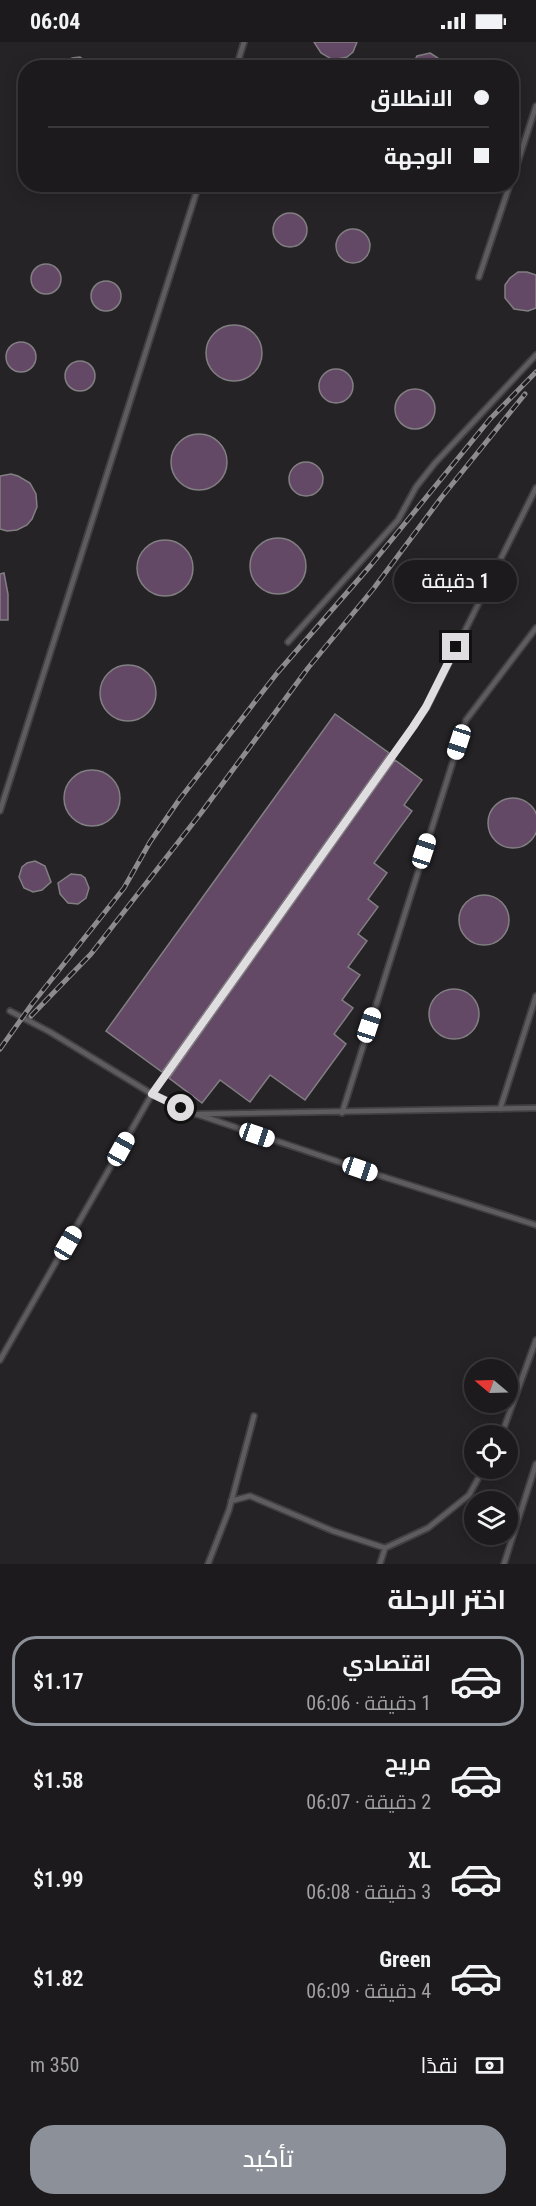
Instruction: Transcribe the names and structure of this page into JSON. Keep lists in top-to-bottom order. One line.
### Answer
{"north":"left","page":{"status":"06:04","banner":["الانطلاق","الوجهة"],"bubble":"1 دقيقة","heading":"اختر الرحلة","list":[{"name":"اقتصادي","note":"1 دقيقة · 06:06","value":"$1.17"},{"name":"مريح","note":"2 دقيقة · 06:07","value":"$1.58"},{"name":"XL","note":"3 دقيقة · 06:08","value":"$1.99"},{"name":"Green","note":"4 دقيقة · 06:09","value":"$1.82"}],"pay":["نقدًا","350 m"],"buttons":"تأكيد"}}
